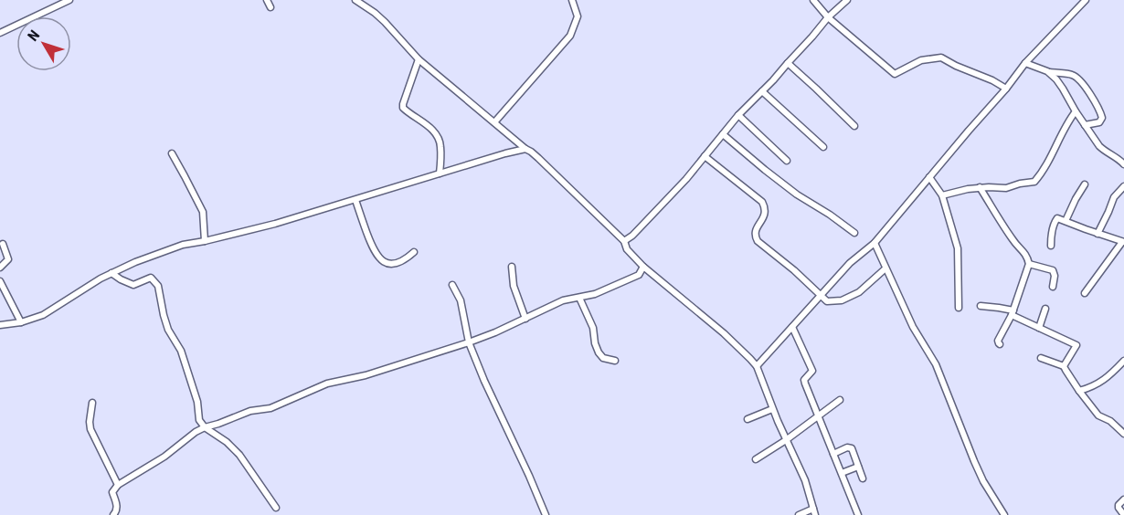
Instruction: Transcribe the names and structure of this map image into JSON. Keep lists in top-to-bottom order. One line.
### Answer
{"north":"top left"}
